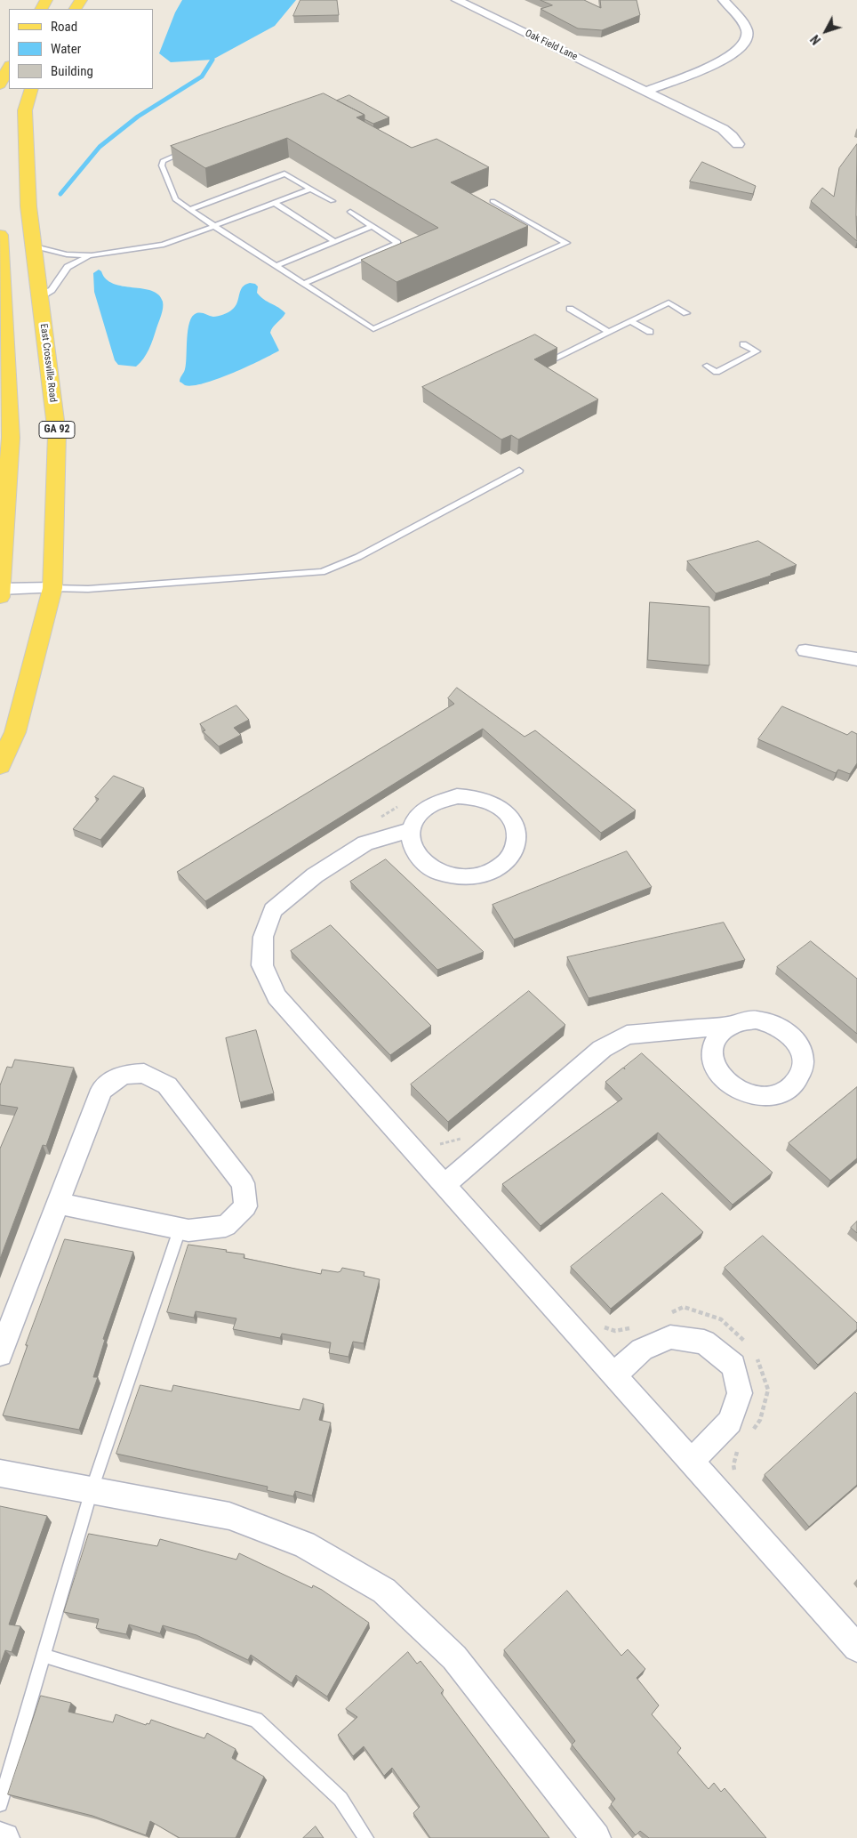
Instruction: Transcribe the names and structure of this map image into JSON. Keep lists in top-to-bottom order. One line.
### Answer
{"streets":{"main road":["East Crossville Road","GA 92"],"street":["Oak Field Lane"]},"legend":["Road","Water","Building"],"north":"bottom left"}
